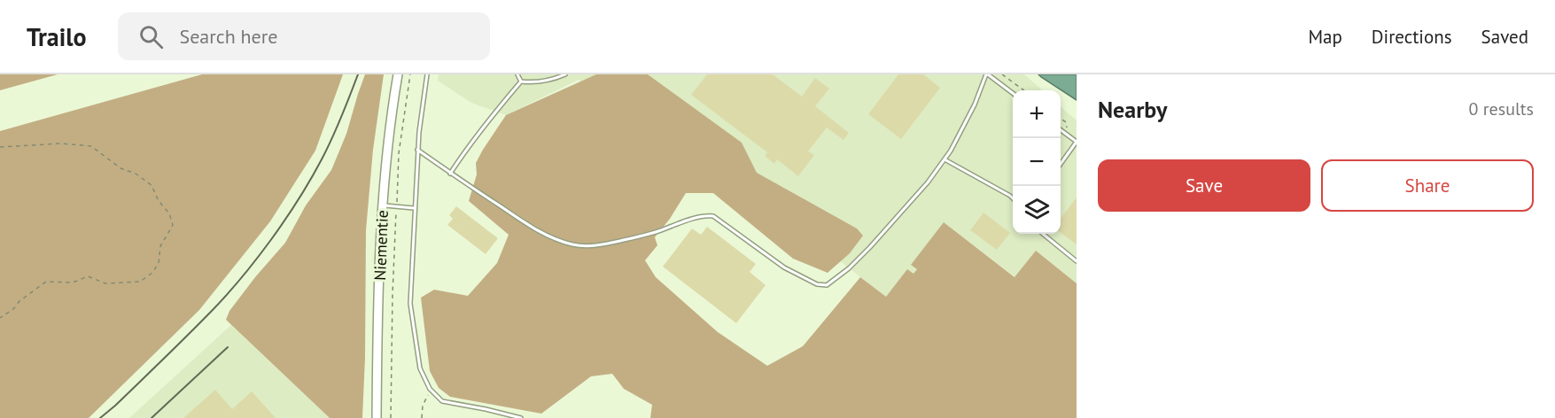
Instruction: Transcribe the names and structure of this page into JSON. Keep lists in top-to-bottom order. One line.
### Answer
{"streets":{"main road":["Niementie"]},"page":{"header":"Trailo","search":"Search here","nav":["Map","Directions","Saved"],"heading":["Nearby","0 results"],"map_buttons":["+","−"],"buttons":["Save","Share"]}}
